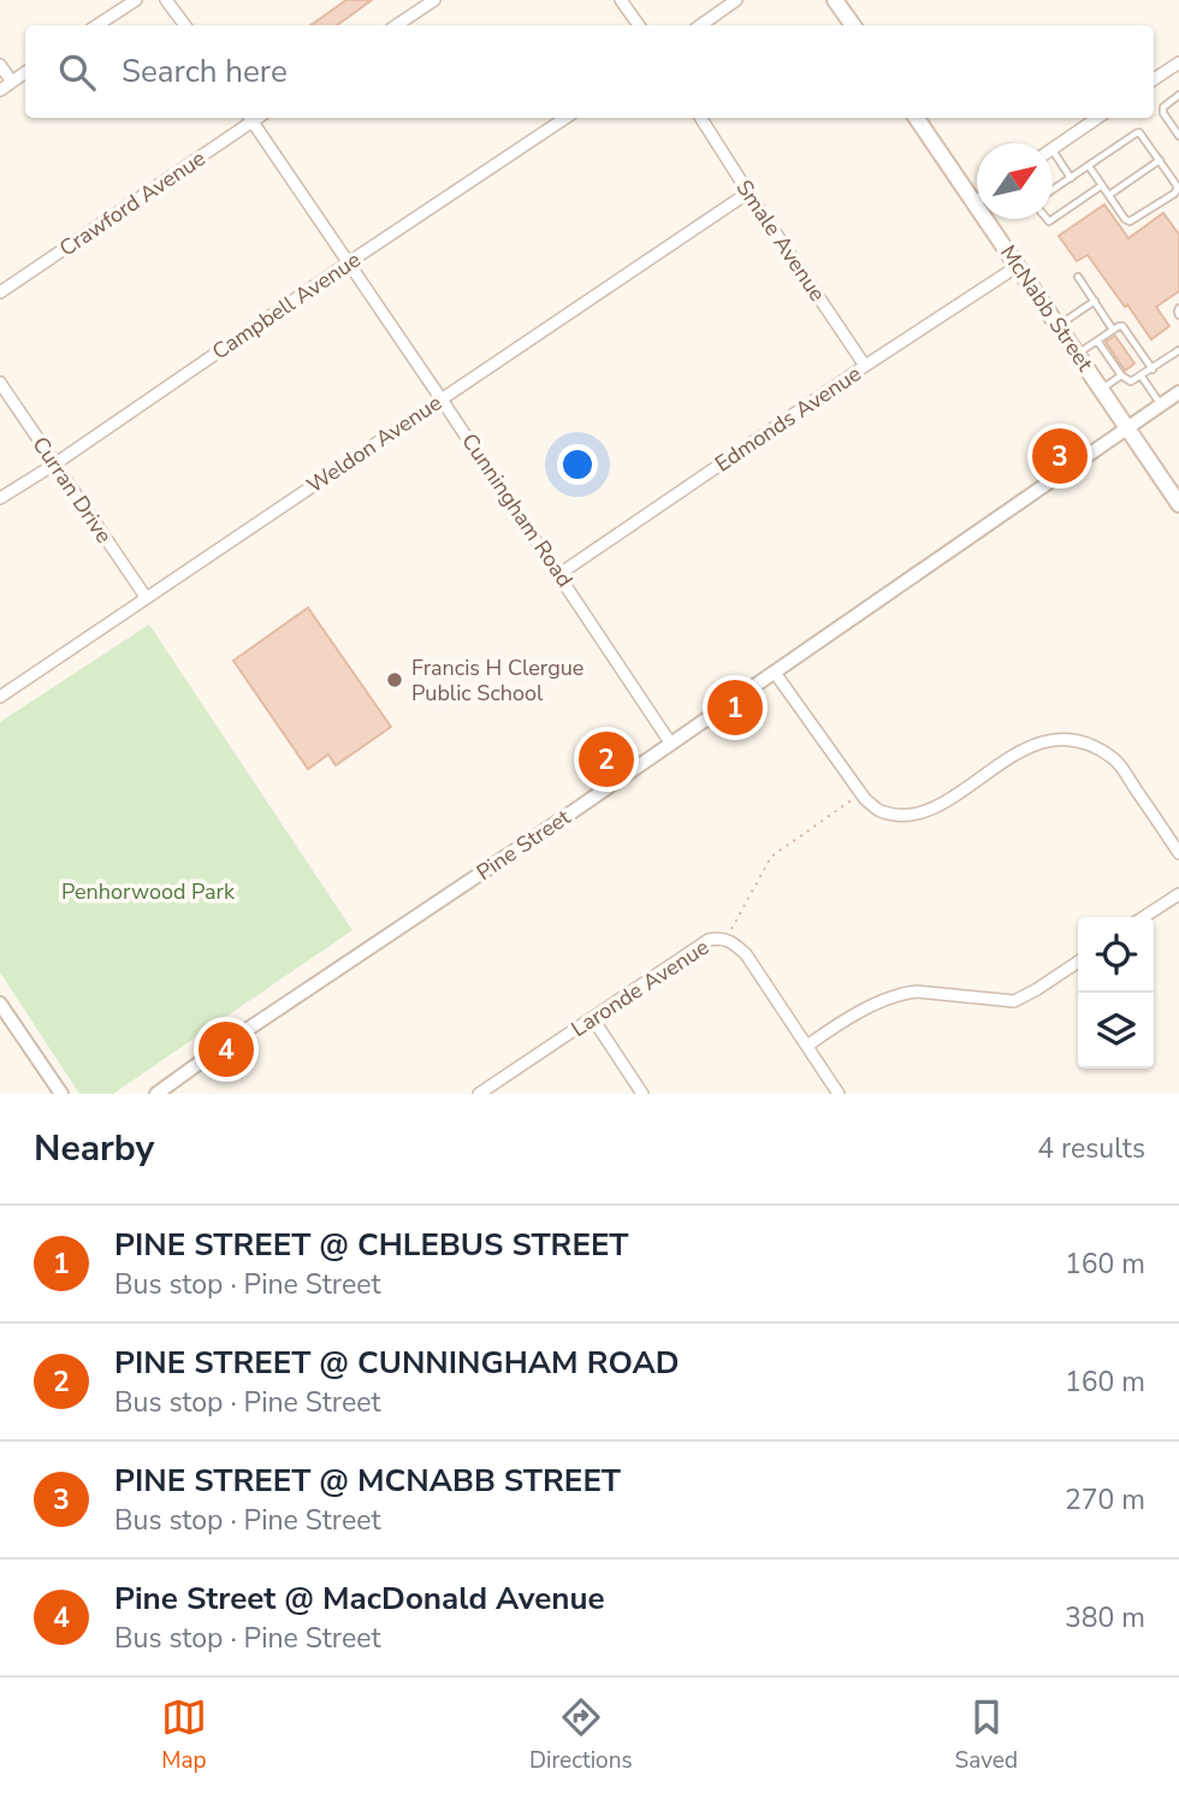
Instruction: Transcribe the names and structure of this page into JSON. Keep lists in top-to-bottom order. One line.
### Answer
{"streets":{"main road":["McNabb Street"],"street":["Crawford Avenue","Smale Avenue","Campbell Avenue","Edmonds Avenue","Weldon Avenue","Curran Drive","Cunningham Road","Pine Street","Laronde Avenue"]},"crossings":[["Crawford Avenue","Cunningham Road"],["Smale Avenue","Edmonds Avenue"],["Smale Avenue","Weldon Avenue"],["Campbell Avenue","Curran Drive"],["Campbell Avenue","Cunningham Road"],["McNabb Street","Edmonds Avenue"],["McNabb Street","Pine Street"],["Edmonds Avenue","Cunningham Road"],["Weldon Avenue","Curran Drive"],["Weldon Avenue","Cunningham Road"],["Cunningham Road","Pine Street"]],"parks":["Penhorwood Park"],"places":["Francis H Clergue Public School"],"north":"top right","page":{"search":"Search here","pins":["3","1","2","4"],"heading":["Nearby","4 results"],"list":[{"mark":"1","name":"PINE STREET @ CHLEBUS STREET","note":"Bus stop · Pine Street","value":"160 m"},{"mark":"2","name":"PINE STREET @ CUNNINGHAM ROAD","note":"Bus stop · Pine Street","value":"160 m"},{"mark":"3","name":"PINE STREET @ MCNABB STREET","note":"Bus stop · Pine Street","value":"270 m"},{"mark":"4","name":"Pine Street @ MacDonald Avenue","note":"Bus stop · Pine Street","value":"380 m"}],"nav":["Map","Directions","Saved"]}}
